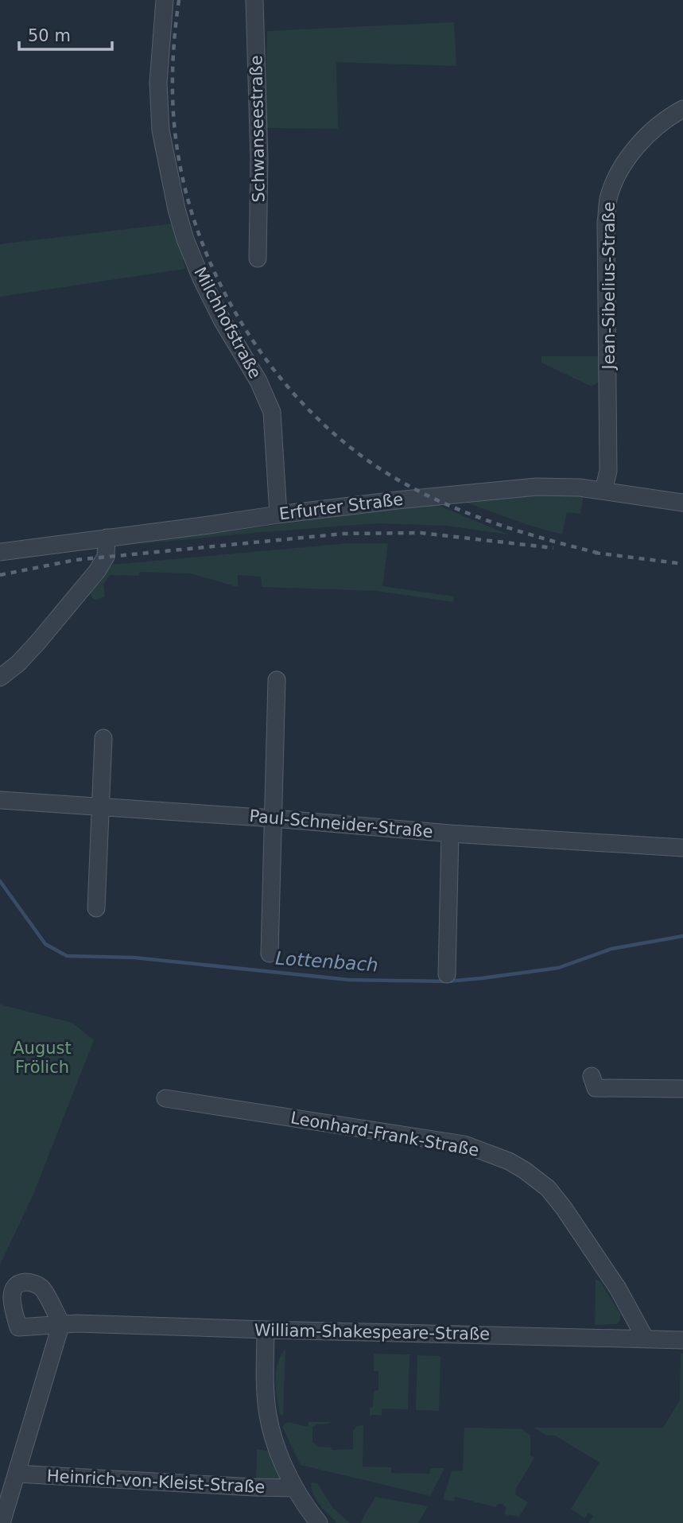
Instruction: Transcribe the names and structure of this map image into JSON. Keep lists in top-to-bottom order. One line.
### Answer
{"streets":{"street":["Schwanseestraße","Jean-Sibelius-Straße","Milchhofstraße","Erfurter Straße","Paul-Schneider-Straße","Leonhard-Frank-Straße","William-Shakespeare-Straße","Heinrich-von-Kleist-Straße"]},"crossings":[["Jean-Sibelius-Straße","Erfurter Straße"],["Milchhofstraße","Erfurter Straße"],["Leonhard-Frank-Straße","William-Shakespeare-Straße"],["William-Shakespeare-Straße","Heinrich-von-Kleist-Straße"]],"water":["Lottenbach"],"parks":["August Frölich"],"scale_bar":"50 m"}
